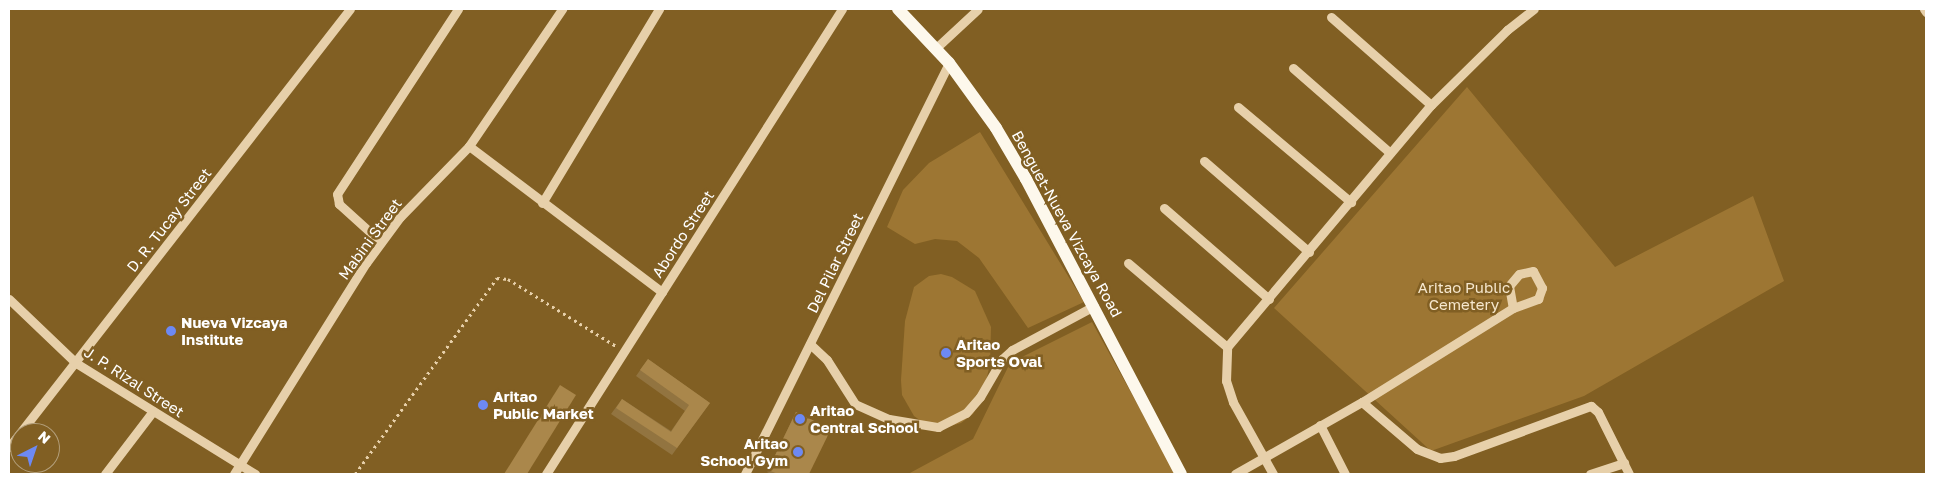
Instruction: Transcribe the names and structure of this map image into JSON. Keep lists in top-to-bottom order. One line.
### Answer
{"streets":{"main road":["Benguet-Nueva Vizcaya Road"],"street":["D. R. Tucay Street","Abordo Street","Mabini Street","Del Pilar Street","J. P. Rizal Street"]},"crossings":[["D. R. Tucay Street","J. P. Rizal Street"],["Benguet-Nueva Vizcaya Road","Del Pilar Street"],["Mabini Street","J. P. Rizal Street"]],"parks":["Aritao Public Cemetery"],"places":["Nueva Vizcaya Institute","Aritao Sports Oval","Aritao Public Market","Aritao Central School","Aritao School Gym"],"north":"top right"}
